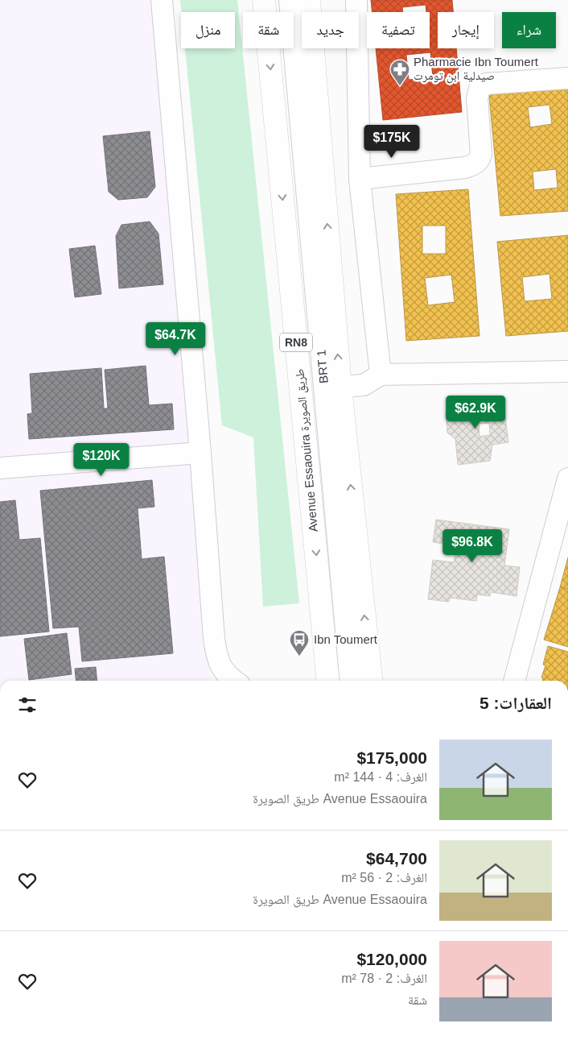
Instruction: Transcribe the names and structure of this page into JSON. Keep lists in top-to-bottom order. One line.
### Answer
{"streets":{"main road":["RN8","Avenue Essaouira طريق الصويرة"],"street":["BRT 1"]},"places":{"pharmacy":["Pharmacie Ibn Toumert صيدلية ابن تومرت"],"bus stop":["Ibn Toumert"]},"page":{"chip":["شراء","إيجار","تصفية","جديد","شقة","منزل"],"price":["$175K","$64.7K","$62.9K","$120K","$96.8K"],"heading":"العقارات: 5","list":[{"name":"$175,000","note":"الغرف: 4 · 144 m² · Avenue Essaouira طريق الصويرة"},{"name":"$64,700","note":"الغرف: 2 · 56 m² · Avenue Essaouira طريق الصويرة"},{"name":"$120,000","note":"الغرف: 2 · 78 m² · شقة"}]}}
